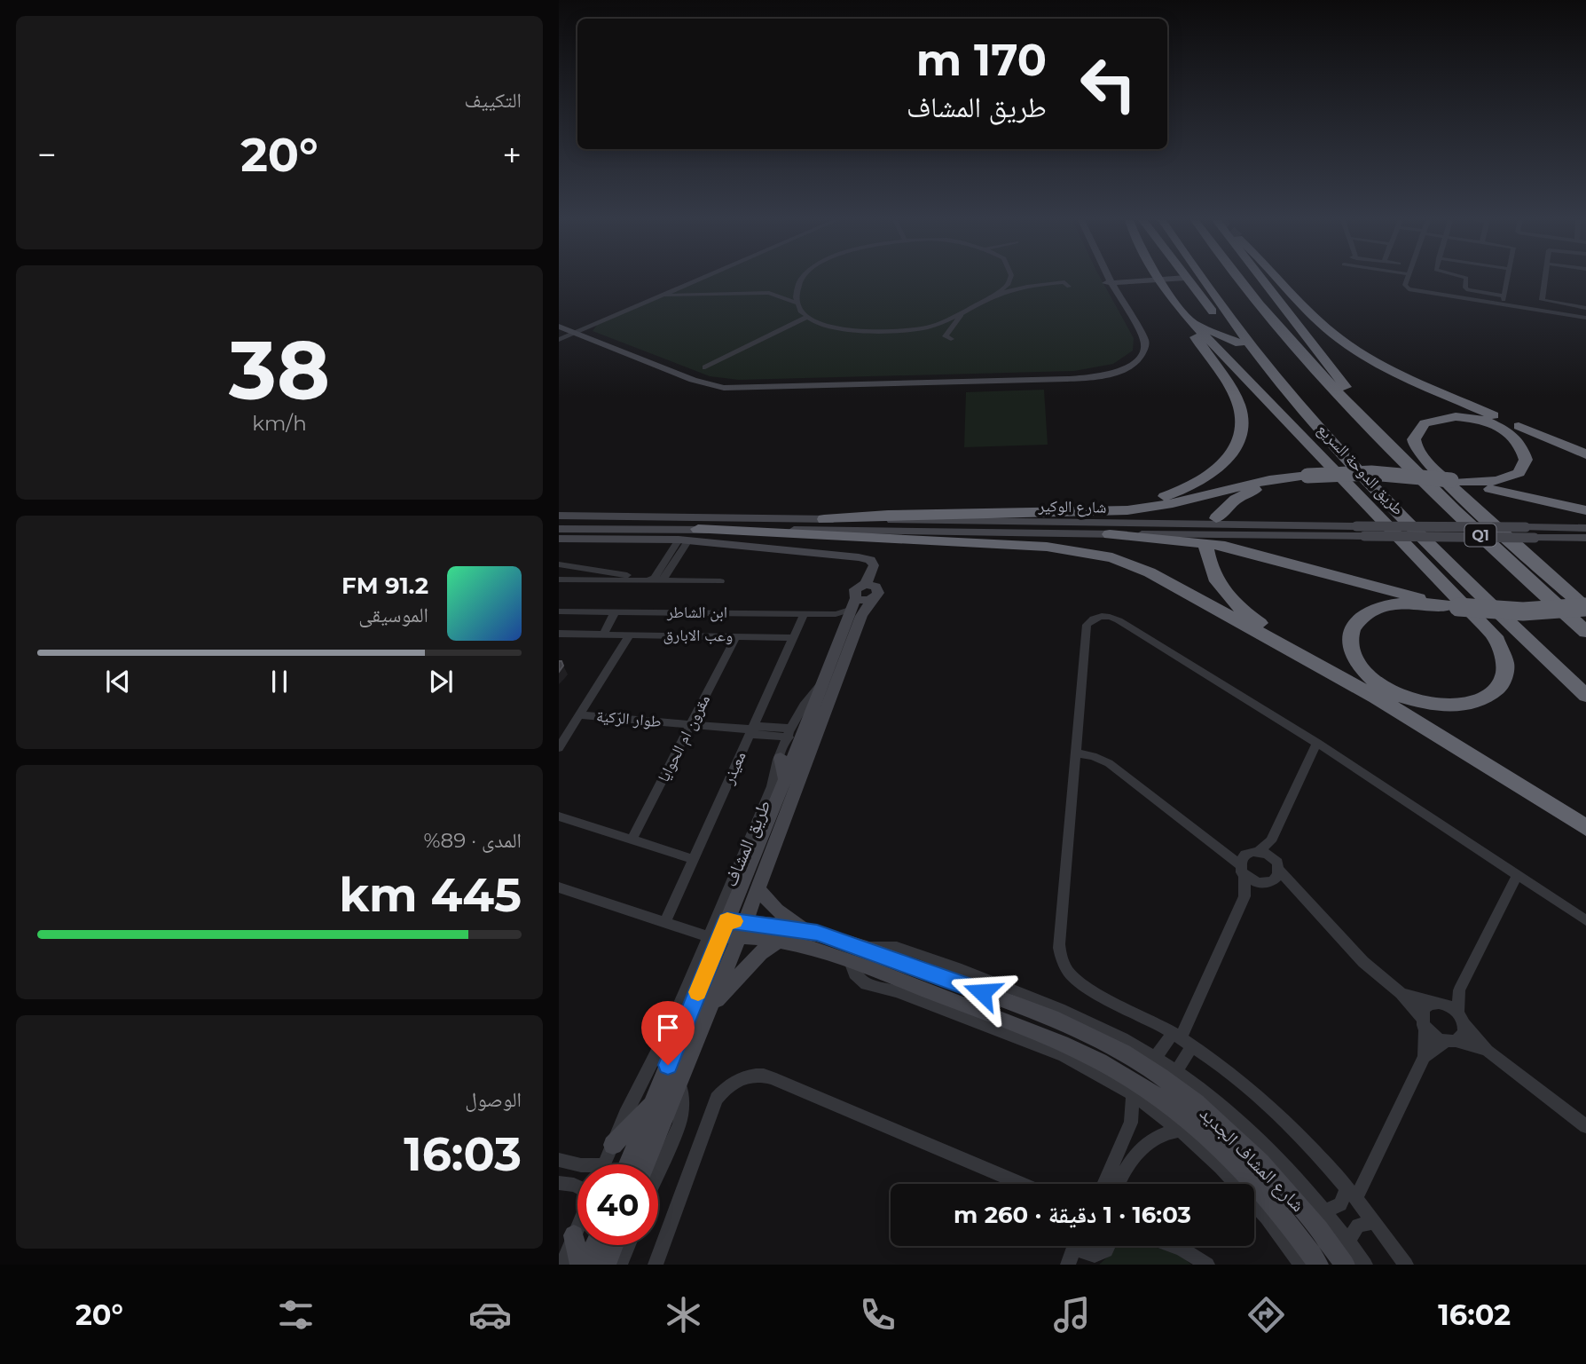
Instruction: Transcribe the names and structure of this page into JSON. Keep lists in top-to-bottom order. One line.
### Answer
{"streets":{"highway":["طريق الدوحة السريع","Q1"],"street":["شارع الوكير","ابن الشاطر","وعب الابارق","طوار الرّكية","مقرون ام الحوايا","معيذر","طريق المشاف","شارع المشاف الجديد"]},"crossings":[["شارع الوكير","طريق المشاف"],["ابن الشاطر","معيذر"],["ابن الشاطر","طريق المشاف"],["وعب الابارق","مقرون ام الحوايا"],["وعب الابارق","معيذر"],["طوار الرّكية","مقرون ام الحوايا"],["طوار الرّكية","معيذر"],["طوار الرّكية","طريق المشاف"],["طريق المشاف","شارع المشاف الجديد"]],"page":{"tile":["التكييف",["38","km/h"],["المدى · 89%","445 km"],["الوصول","16:03"]],"turn":["170 m","طريق المشاف"],"heat":["−","20°","+"],"song":["91.2 FM","الموسيقى"],"limit":"40","trip":"16:03 · 1 دقيقة · 260 m","tabs":["16:02","20°"]}}
